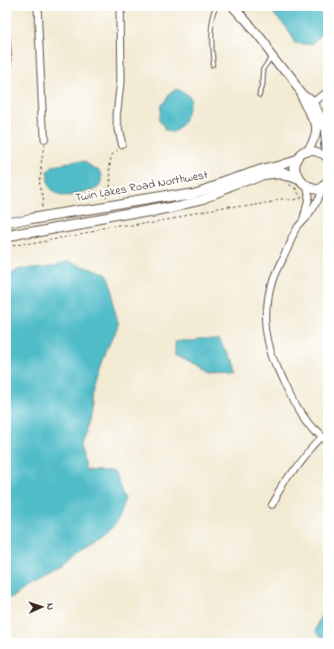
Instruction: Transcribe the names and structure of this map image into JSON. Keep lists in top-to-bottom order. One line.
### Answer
{"streets":{"main road":["Twin Lakes Road Northwest"]},"north":"right"}
